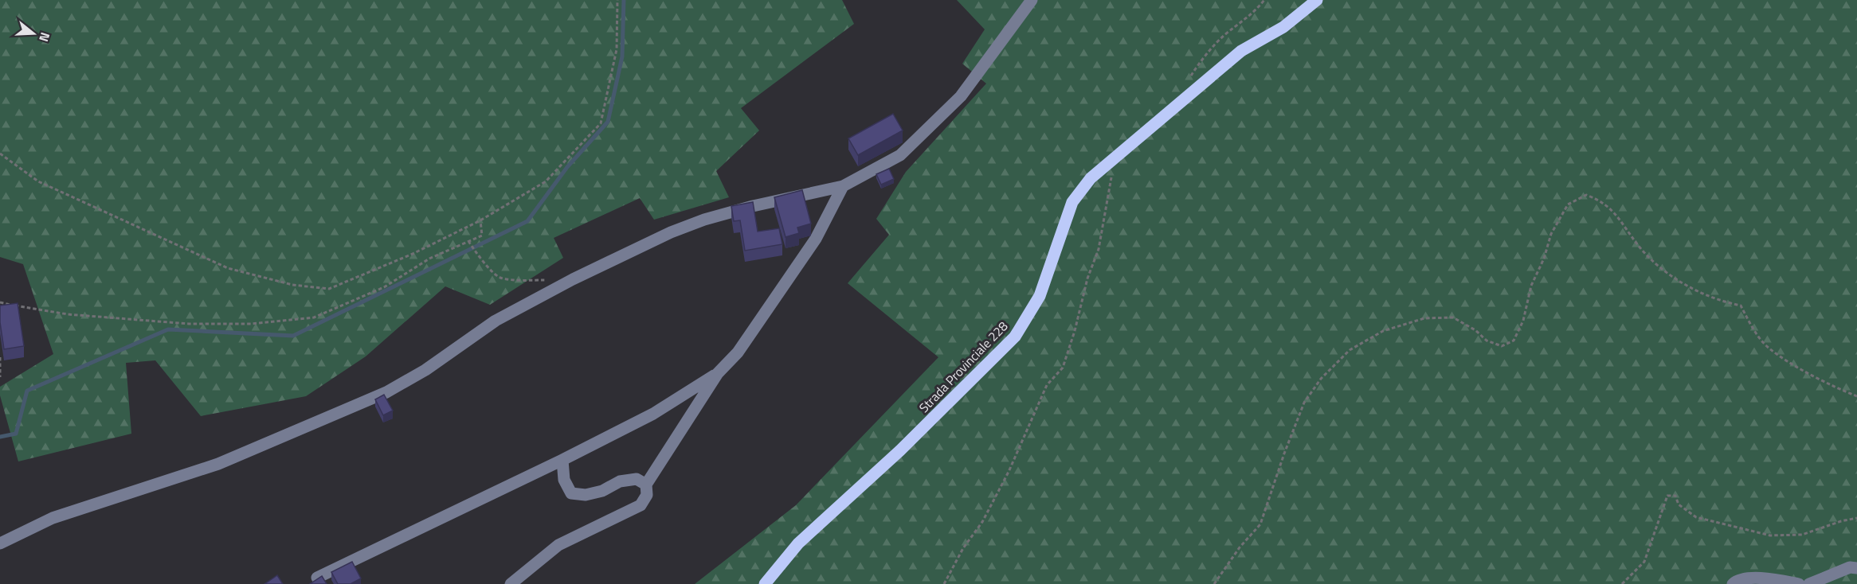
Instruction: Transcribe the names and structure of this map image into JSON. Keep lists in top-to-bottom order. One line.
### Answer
{"streets":{"main road":["Strada Provinciale 228"]},"north":"right"}
